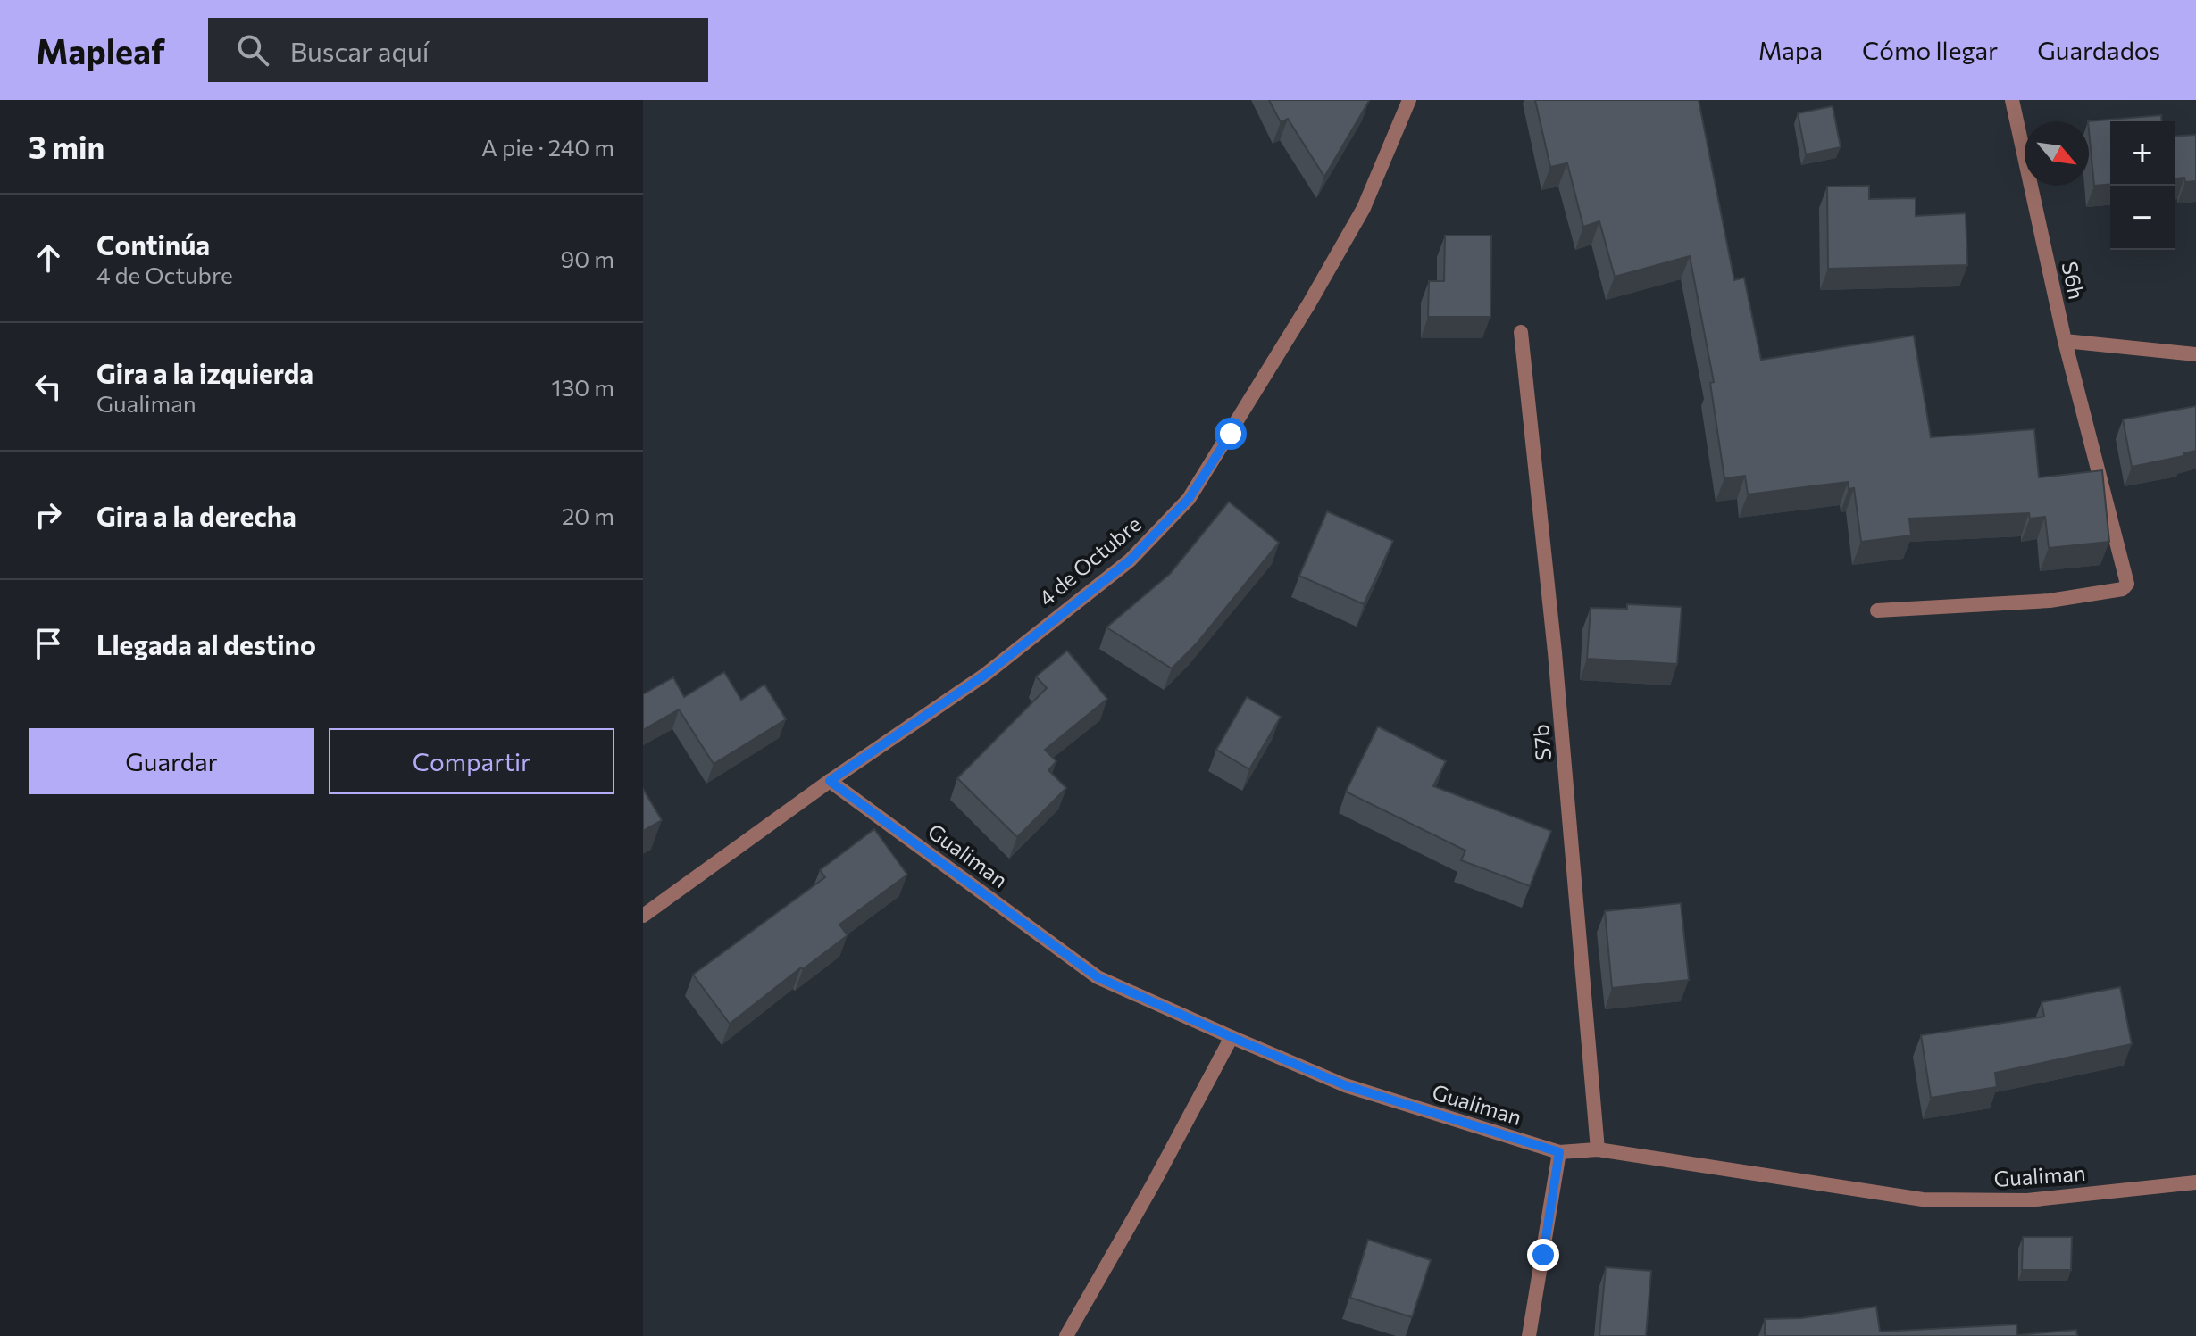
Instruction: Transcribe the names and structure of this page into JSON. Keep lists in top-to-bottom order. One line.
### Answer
{"streets":{"street":["S6h","4 de Octubre","S7b","Gualiman"]},"crossings":[["4 de Octubre","Gualiman"],["S7b","Gualiman"]],"north":"bottom right","page":{"header":"Mapleaf","search":"Buscar aquí","nav":["Mapa","Cómo llegar","Guardados"],"heading":["3 min","A pie · 240 m"],"map_buttons":["+","−"],"list":[["Continúa","4 de Octubre","90 m"],["Gira a la izquierda","Gualiman","130 m"],["Gira a la derecha","20 m"],"Llegada al destino"],"buttons":["Guardar","Compartir"]}}
